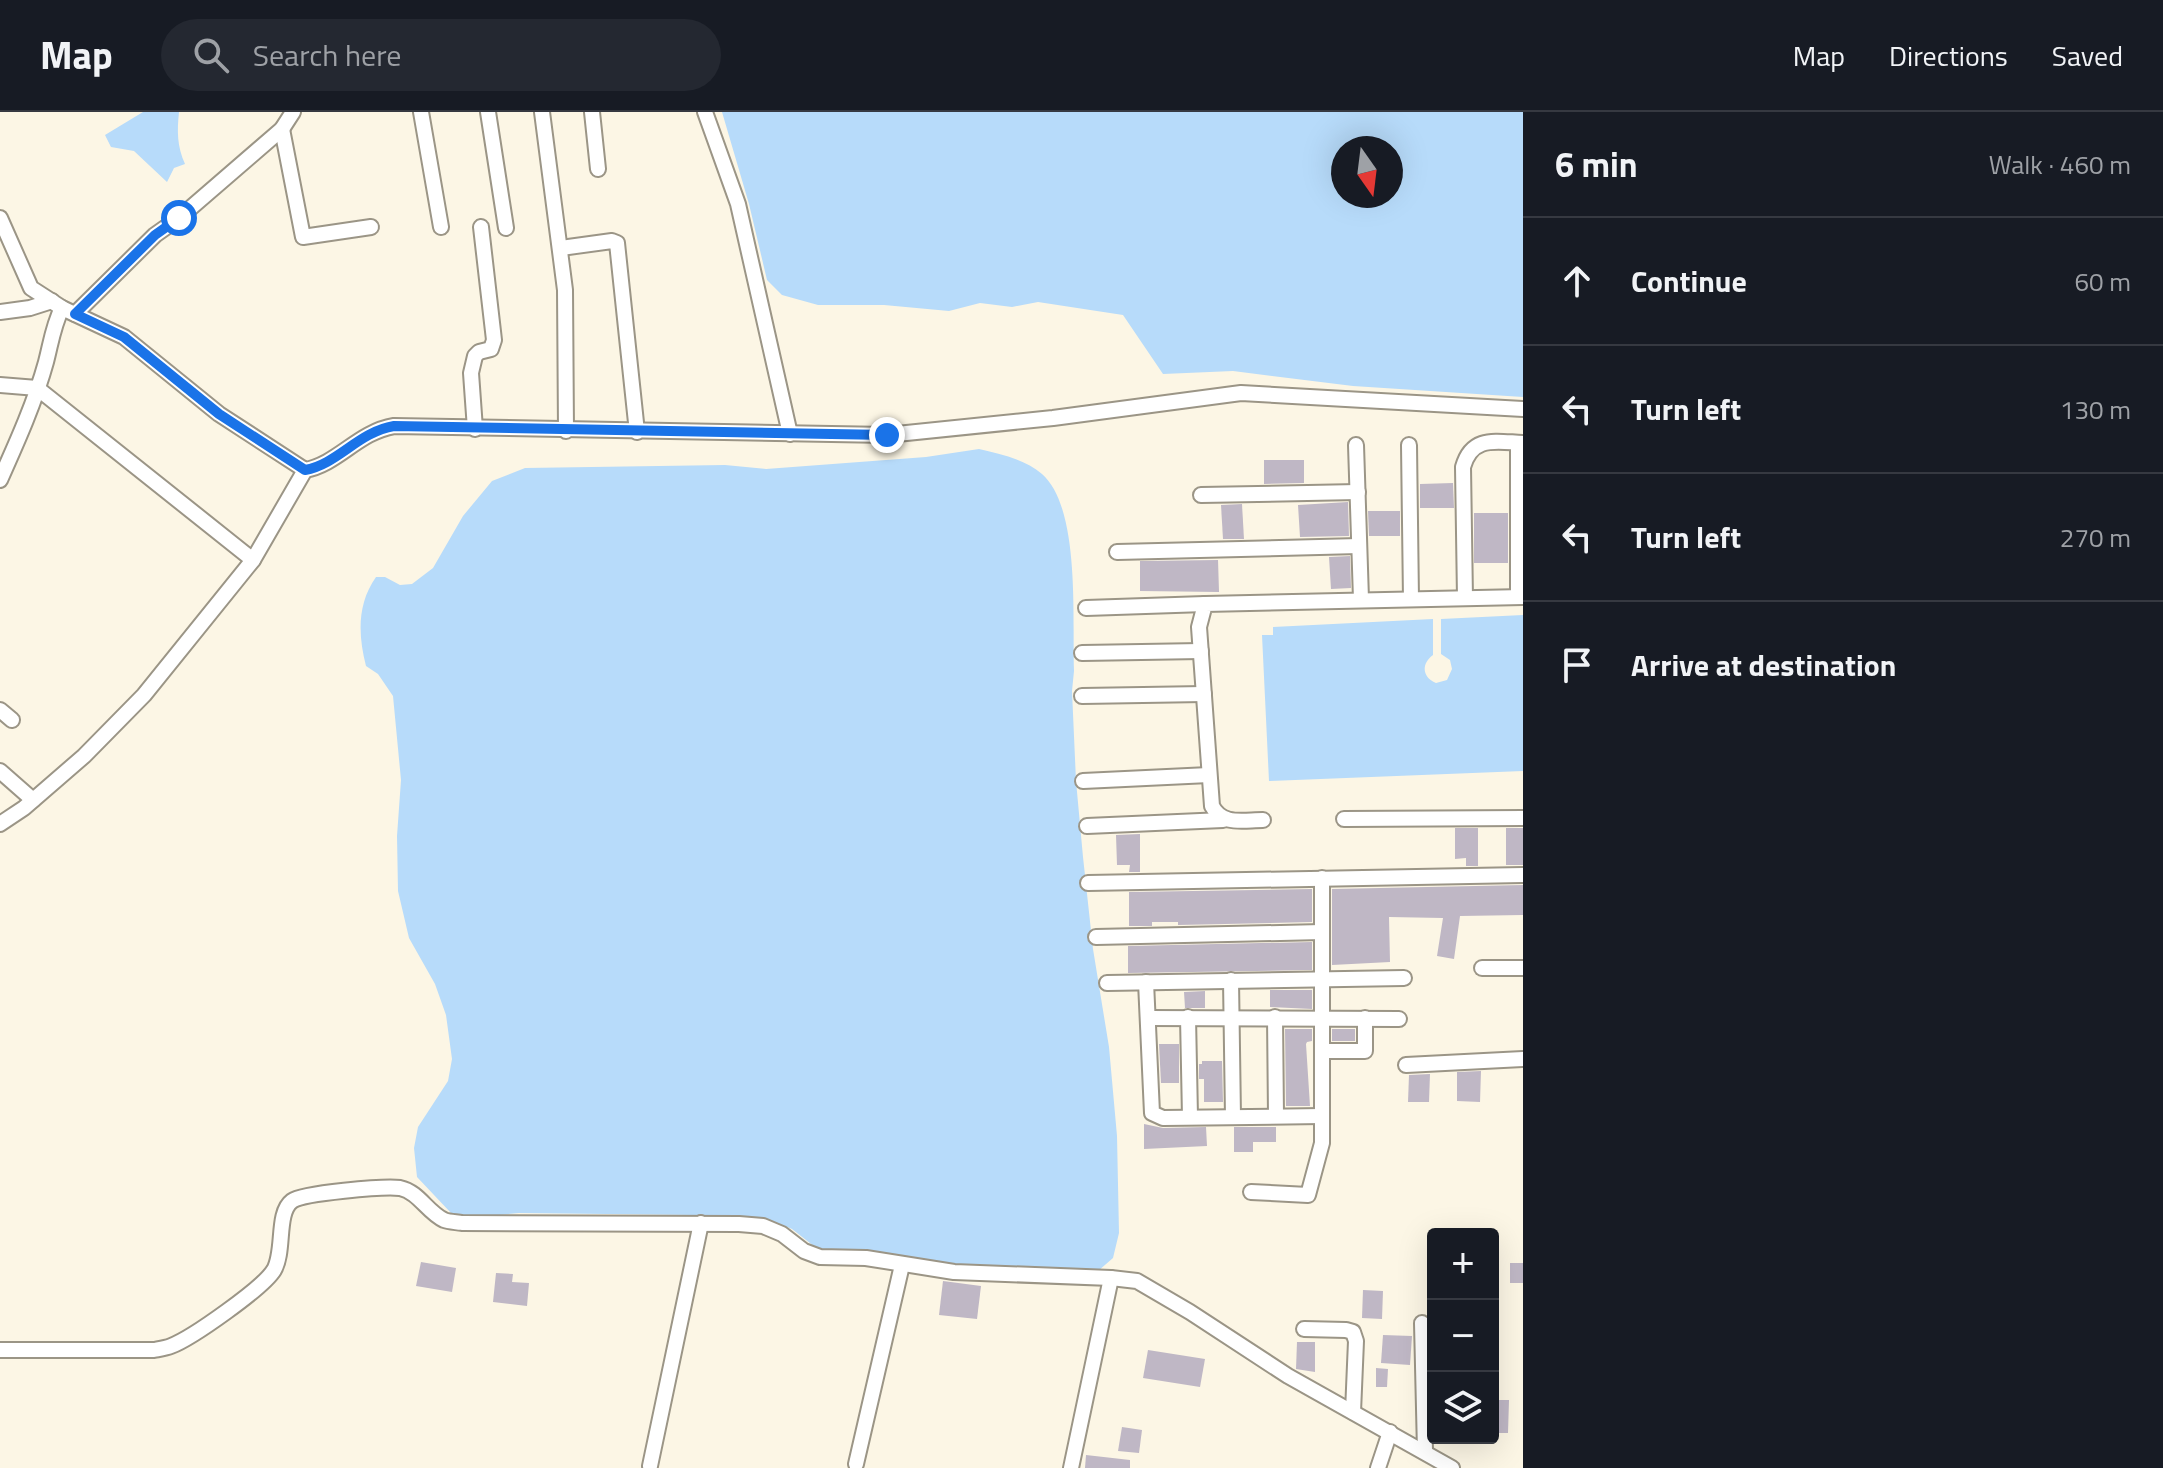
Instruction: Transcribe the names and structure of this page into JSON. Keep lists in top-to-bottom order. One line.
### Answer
{"north":"bottom","page":{"header":"Map","search":"Search here","nav":["Map","Directions","Saved"],"heading":["6 min","Walk · 460 m"],"list":[["Continue","60 m"],["Turn left","130 m"],["Turn left","270 m"],"Arrive at destination"],"map_buttons":["+","−"]}}
